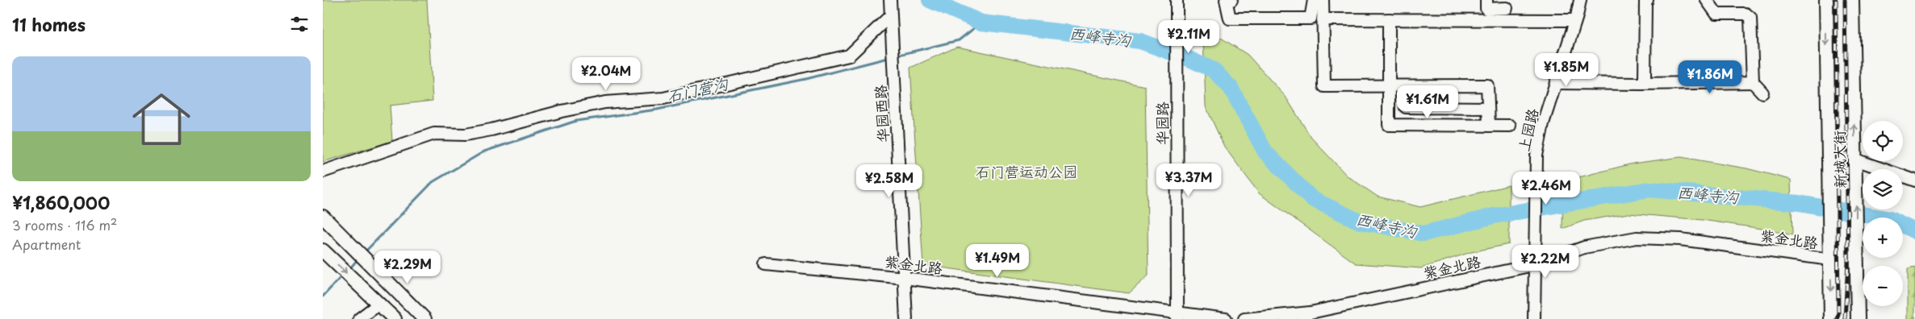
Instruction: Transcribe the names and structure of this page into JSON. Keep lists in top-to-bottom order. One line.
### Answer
{"streets":{"main road":["新城大街"],"street":["华园西路","华园路","上园路","紫金北路"]},"crossings":[["华园西路","紫金北路"],["华园路","紫金北路"],["上园路","紫金北路"],["新城大街","紫金北路"]],"water":["西峰寺沟","石门营沟"],"parks":["石门营运动公园"],"page":{"heading":"11 homes","price":["¥2.11M","¥1.85M","¥2.04M","¥1.86M","¥1.61M","¥3.37M","¥2.58M","¥2.46M","¥1.49M","¥2.22M","¥2.29M"],"list":[{"name":"¥1,860,000","note":"3 rooms · 116 m² · Apartment"}],"map_buttons":["+","−"]}}
